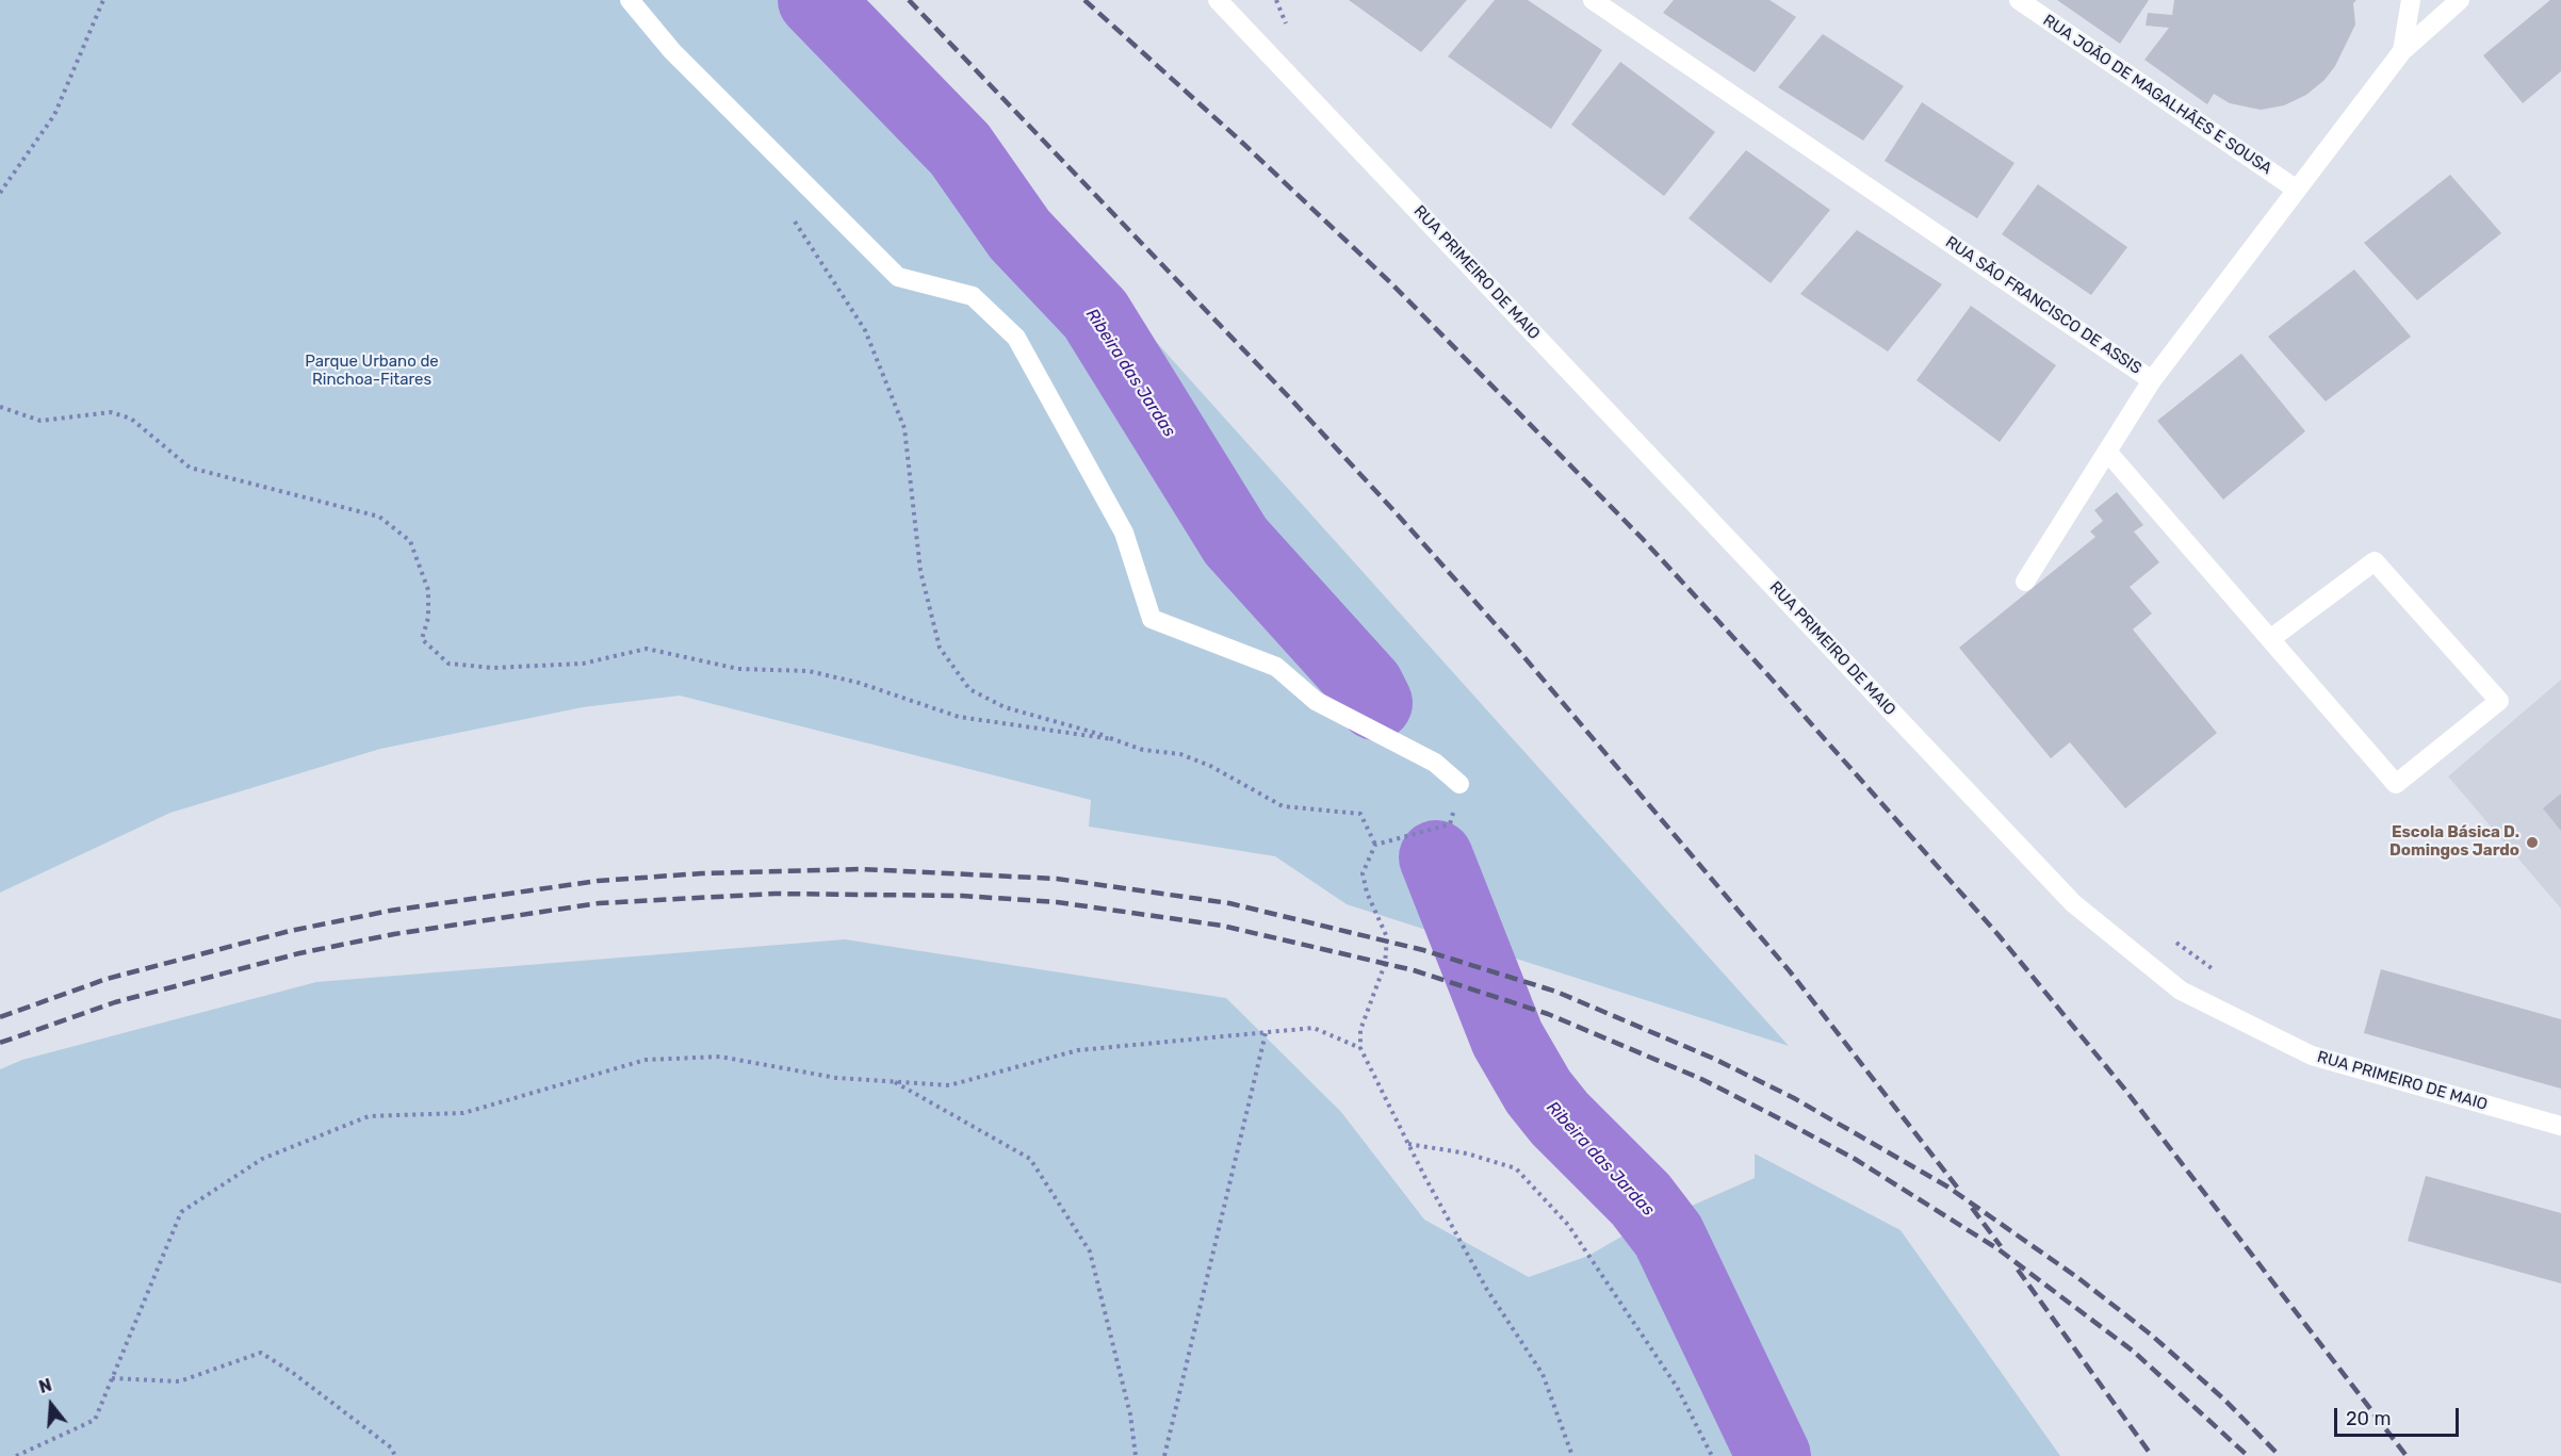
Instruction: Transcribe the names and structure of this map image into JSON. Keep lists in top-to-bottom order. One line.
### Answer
{"streets":{"street":["RUA JOÃO DE MAGALHÃES E SOUSA","RUA PRIMEIRO DE MAIO","RUA SÃO FRANCISCO DE ASSIS"]},"crossings":[["RUA JOÃO DE MAGALHÃES E SOUSA","RUA SÃO FRANCISCO DE ASSIS"]],"water":["Ribeira das Jardas"],"parks":["Parque Urbano de Rinchoa-Fitares"],"places":["Escola Básica D. Domingos Jardo"],"scale_bar":"20 m","north":"top"}
